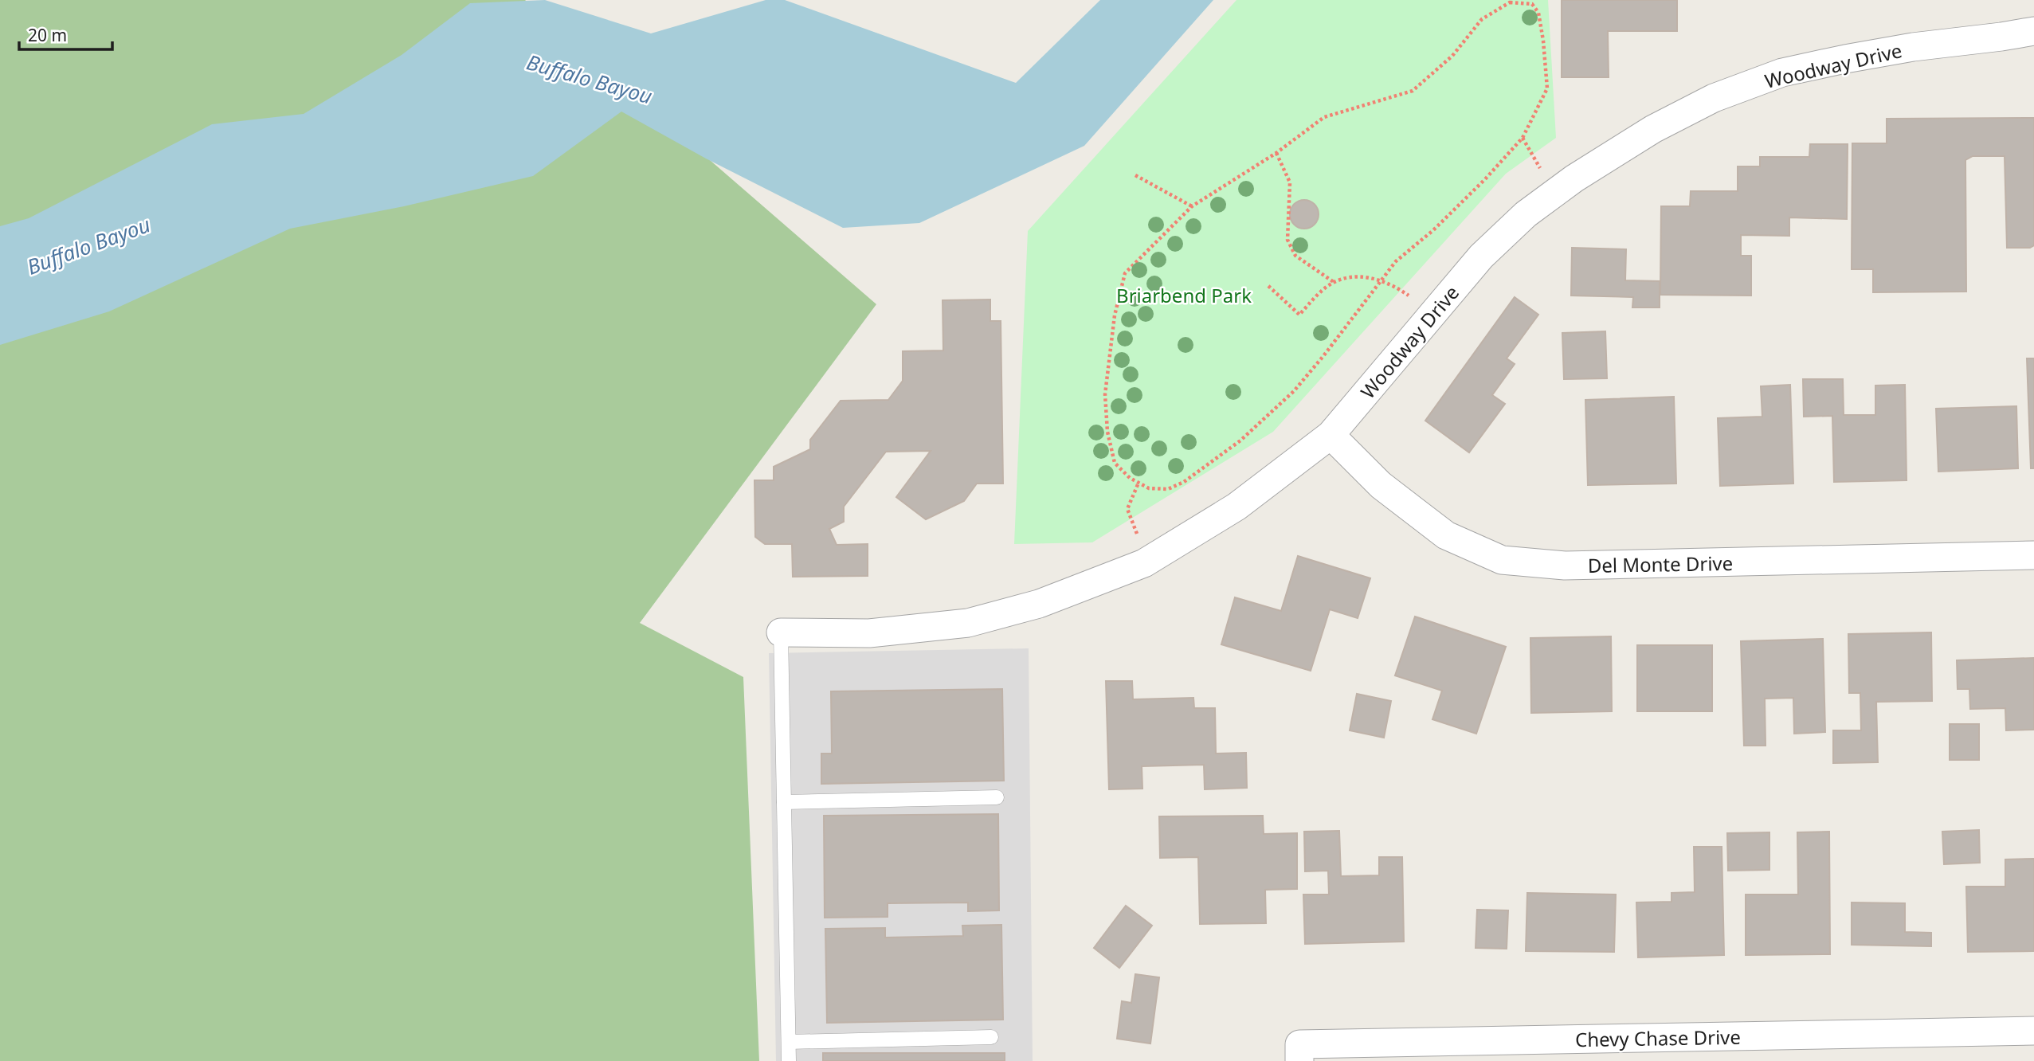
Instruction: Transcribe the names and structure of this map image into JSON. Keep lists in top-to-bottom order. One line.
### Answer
{"streets":{"street":["Woodway Drive","Del Monte Drive","Chevy Chase Drive"]},"crossings":[["Woodway Drive","Del Monte Drive"]],"water":["Buffalo Bayou"],"parks":["Briarbend Park"],"scale_bar":"20 m"}
